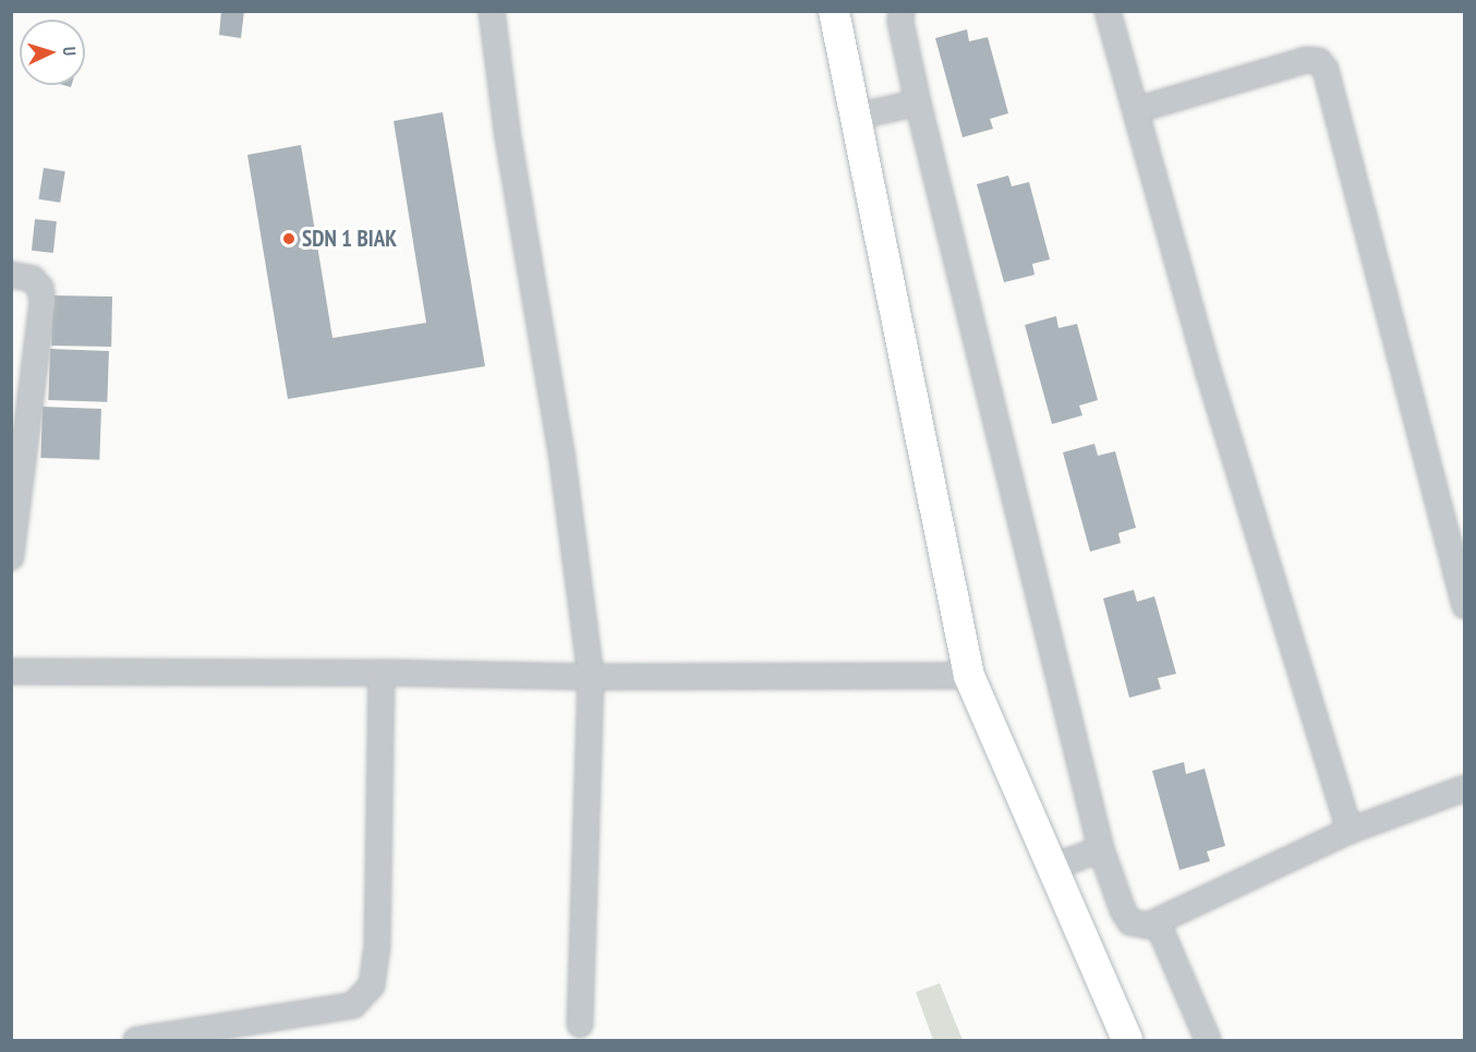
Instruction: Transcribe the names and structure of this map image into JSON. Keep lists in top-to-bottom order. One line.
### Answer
{"places":["SDN 1 BIAK"],"north":"right"}
